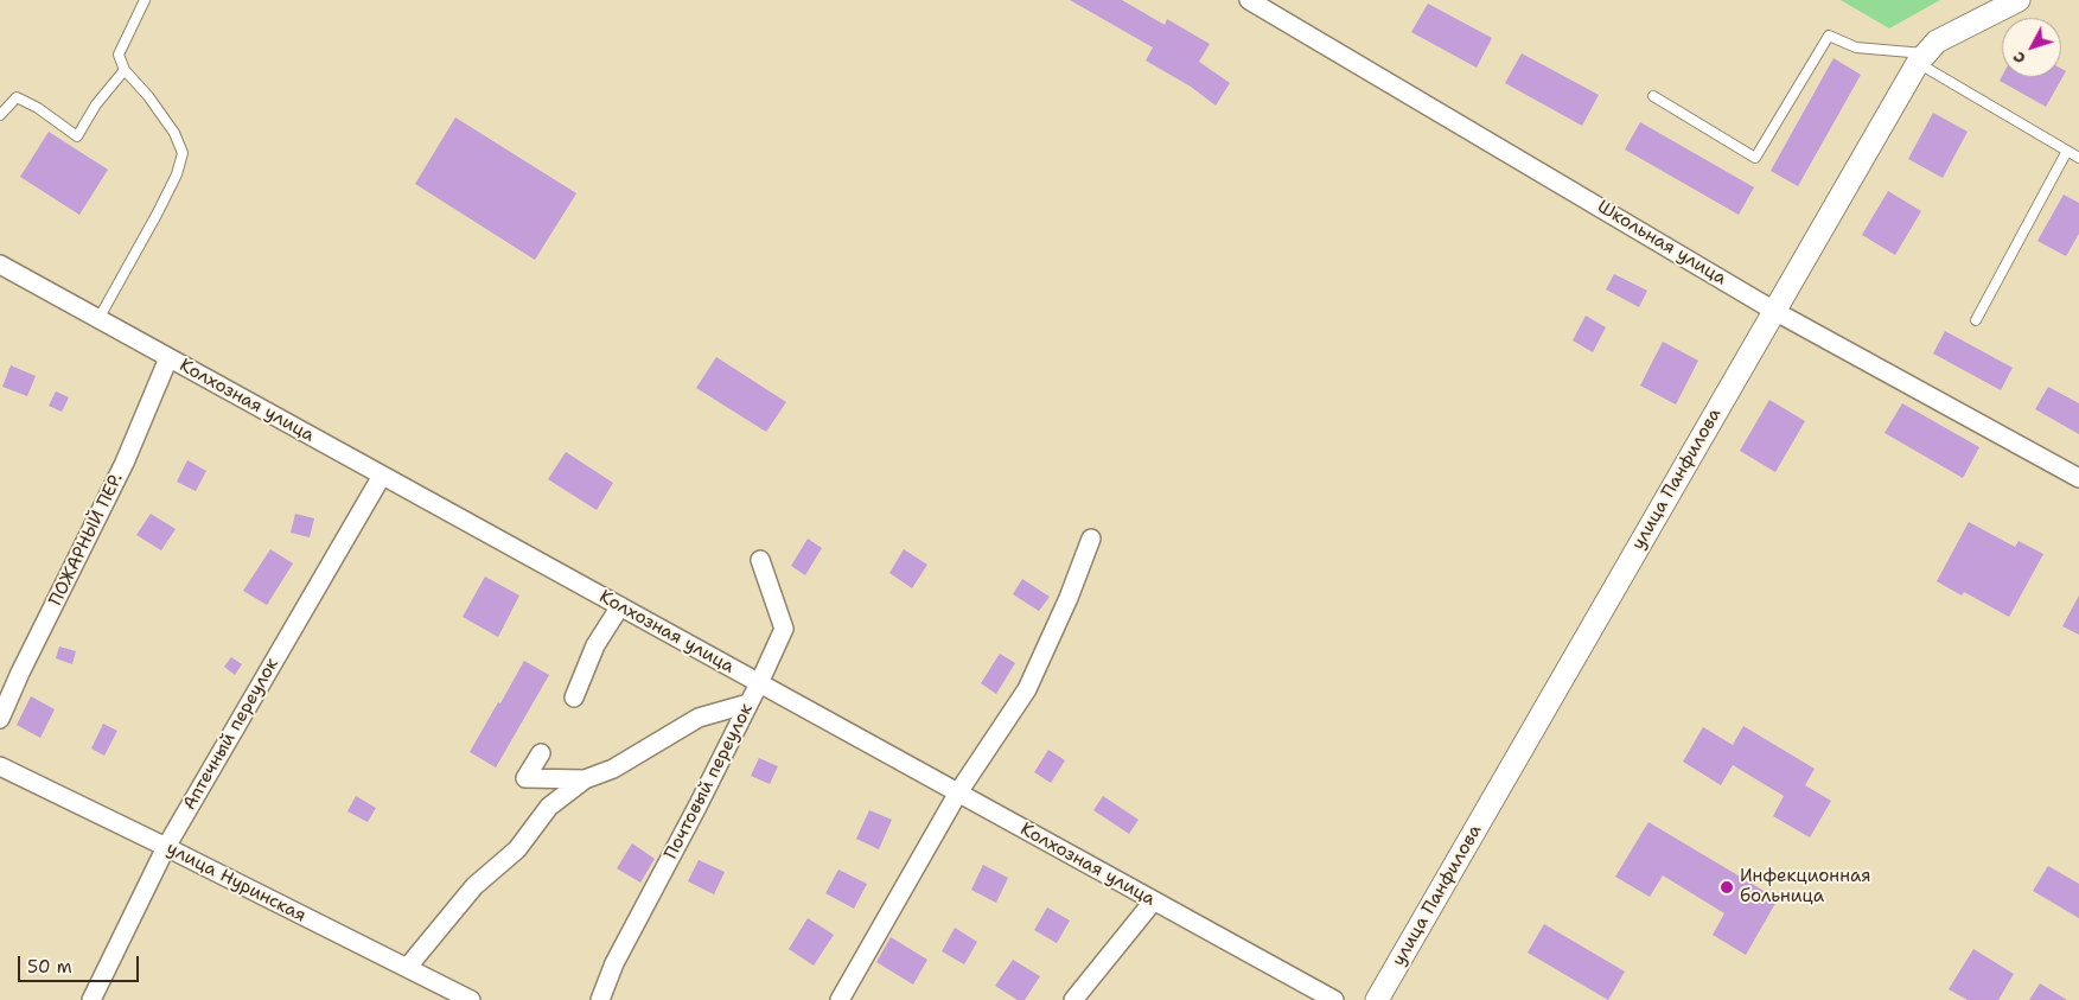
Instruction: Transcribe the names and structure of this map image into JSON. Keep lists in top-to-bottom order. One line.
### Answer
{"streets":{"street":["Школьная улица","Колхозная улица","улица Панфилова","ПОЖАРНЫЙ ПЕР.","Аптечный переулок","Почтовый переулок","улица Нуринская"]},"crossings":[["Школьная улица","улица Панфилова"],["Колхозная улица","ПОЖАРНЫЙ ПЕР."],["Колхозная улица","Аптечный переулок"],["Колхозная улица","Почтовый переулок"],["Аптечный переулок","улица Нуринская"]],"places":["Инфекционная больница"],"scale_bar":"50 m","north":"bottom left"}
